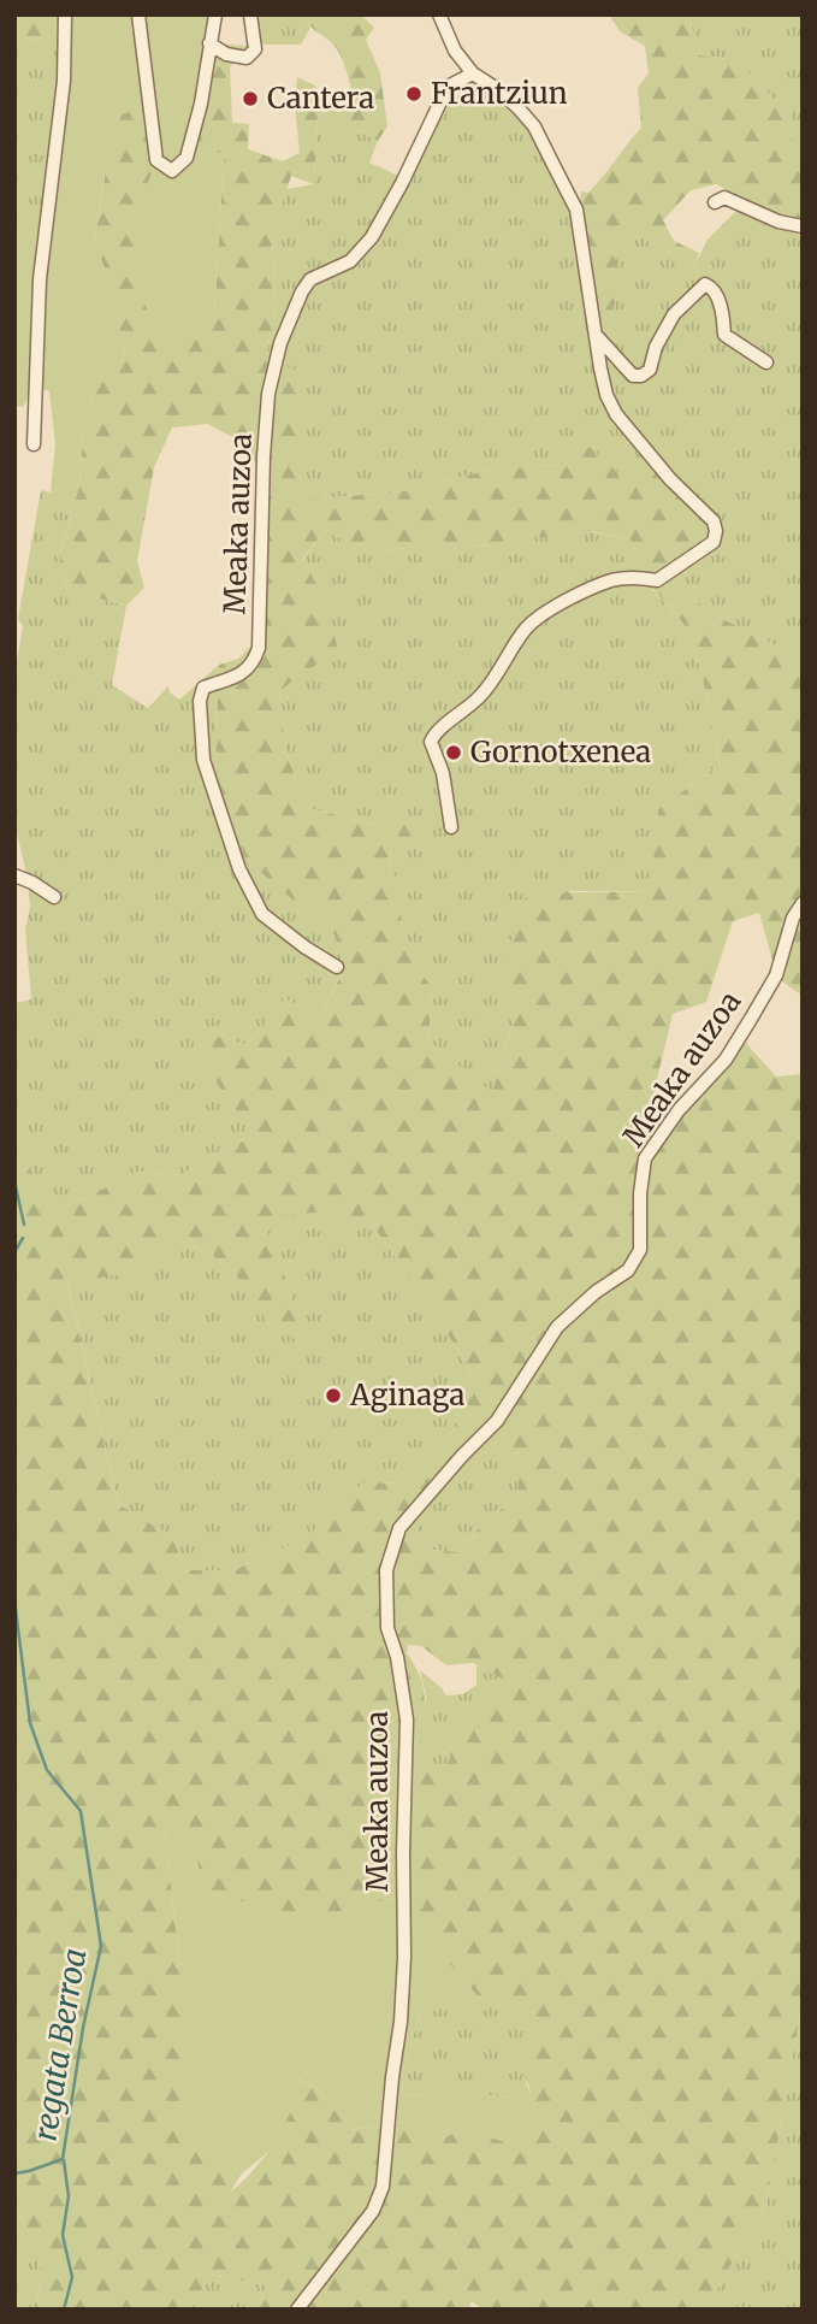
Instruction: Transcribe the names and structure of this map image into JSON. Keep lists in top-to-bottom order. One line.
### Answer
{"streets":{"street":["Meaka auzoa"]},"water":["regata Berroa"],"places":["Frantziun","Cantera","Gornotxenea","Aginaga"]}
